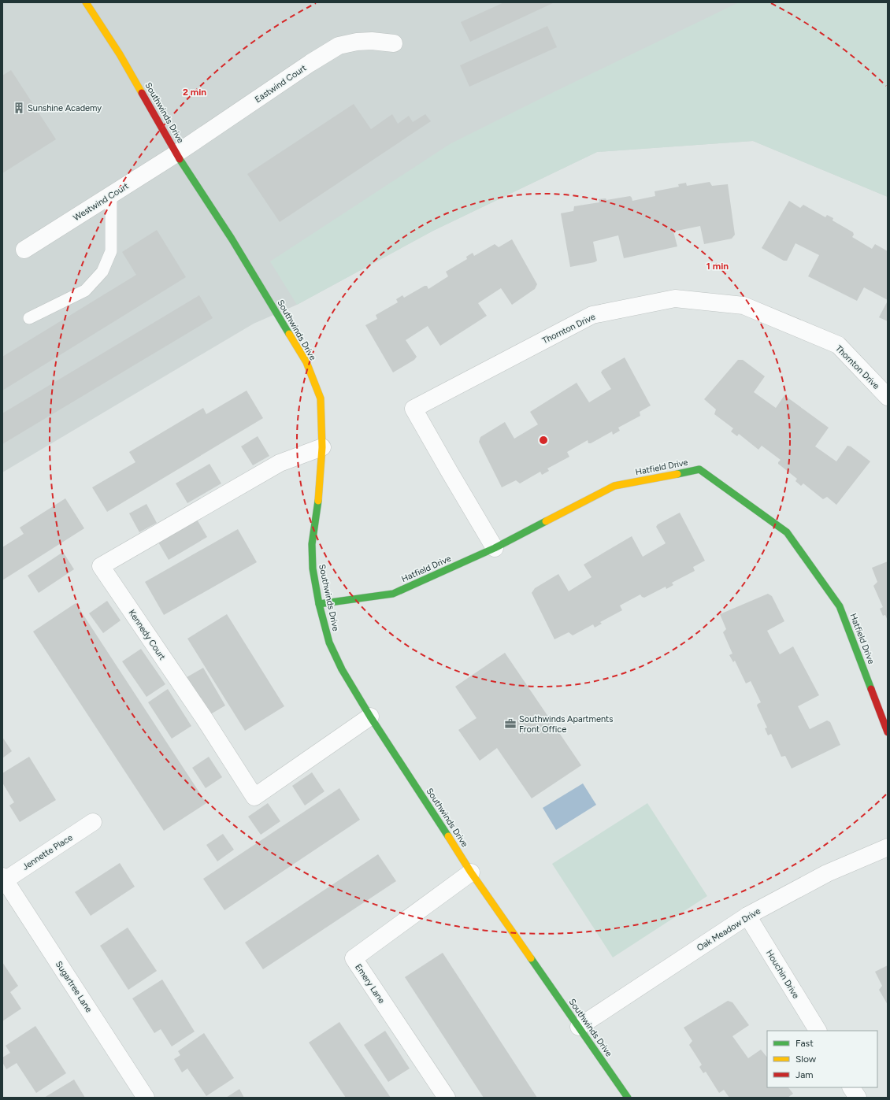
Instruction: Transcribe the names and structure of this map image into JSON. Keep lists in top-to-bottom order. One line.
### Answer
{"streets":{"street":["Eastwind Court","Southwinds Drive","Westwind Court","Thornton Drive","Hatfield Drive","Kennedy Court","Jennette Place","Oak Meadow Drive","Houchin Drive","Emery Lane","Sugartree Lane"]},"crossings":[["Eastwind Court","Southwinds Drive"],["Eastwind Court","Westwind Court"],["Southwinds Drive","Westwind Court"],["Southwinds Drive","Hatfield Drive"],["Southwinds Drive","Kennedy Court"],["Southwinds Drive","Oak Meadow Drive"],["Southwinds Drive","Emery Lane"],["Thornton Drive","Hatfield Drive"],["Jennette Place","Sugartree Lane"],["Oak Meadow Drive","Houchin Drive"]],"places":{"building":["Sunshine Academy"],"office":["Southwinds Apartments Front Office"]},"legend":["Fast","Slow","Jam"],"rings":["2 min","1 min"]}
